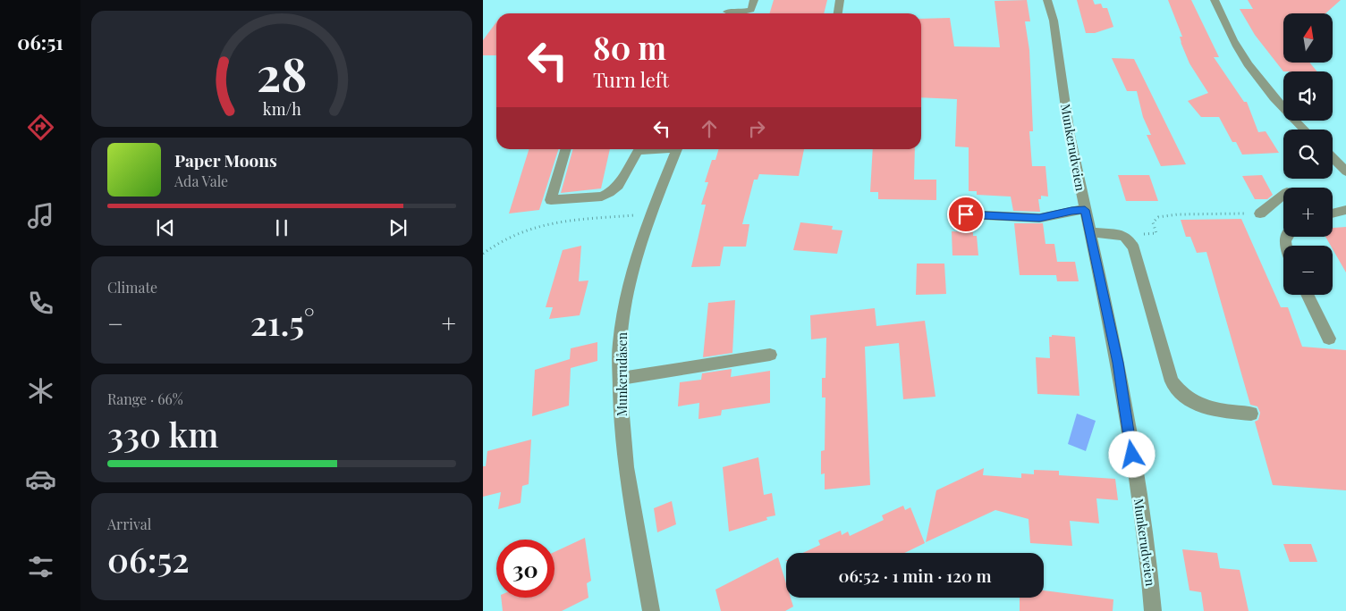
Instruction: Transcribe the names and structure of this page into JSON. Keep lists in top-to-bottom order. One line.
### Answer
{"streets":{"street":["Munkerudveien","Munkerudåsen"]},"north":"top","page":{"tabs":"06:51","map_buttons":["+","−"],"turn":["80 m","Turn left"],"song":["Paper Moons","Ada Vale"],"tile":["Climate",["Range · 66%","330 km"],["Arrival","06:52"]],"heat":["−","21.5°","+"],"limit":"30","trip":"06:52 · 1 min · 120 m","gauge":["28","km/h"]}}
